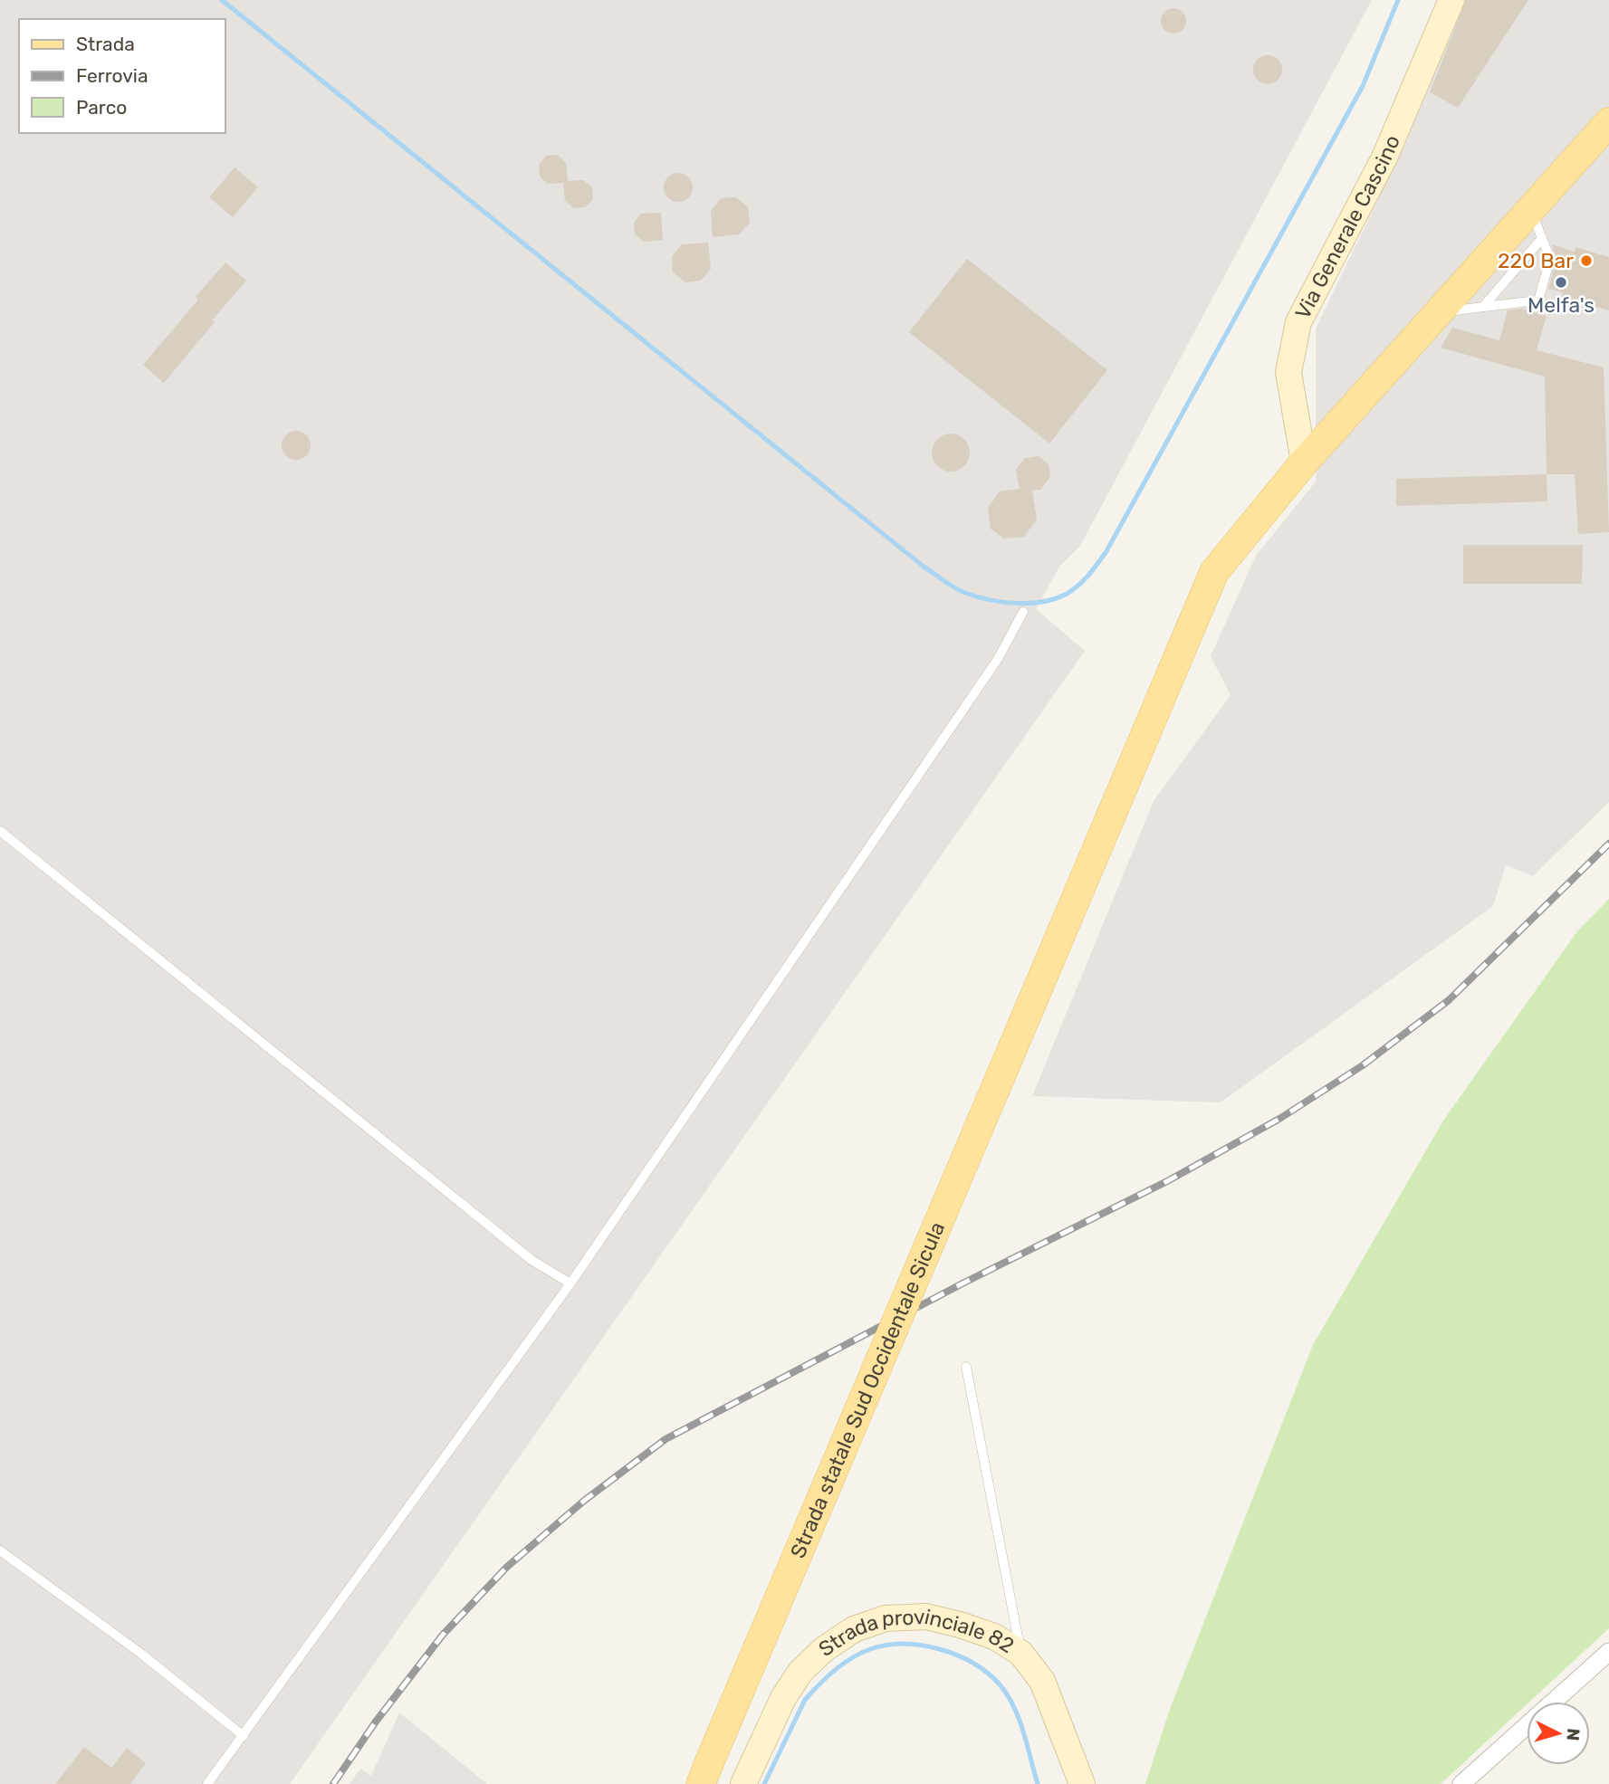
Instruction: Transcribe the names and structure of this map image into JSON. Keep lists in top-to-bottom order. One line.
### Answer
{"streets":{"main road":["Strada statale Sud Occidentale Sicula"],"street":["Via Generale Cascino","Strada provinciale 82"]},"crossings":[["Via Generale Cascino","Strada statale Sud Occidentale Sicula"]],"places":["220 Bar","Melfa's"],"legend":["Strada","Ferrovia","Parco"],"north":"right"}
